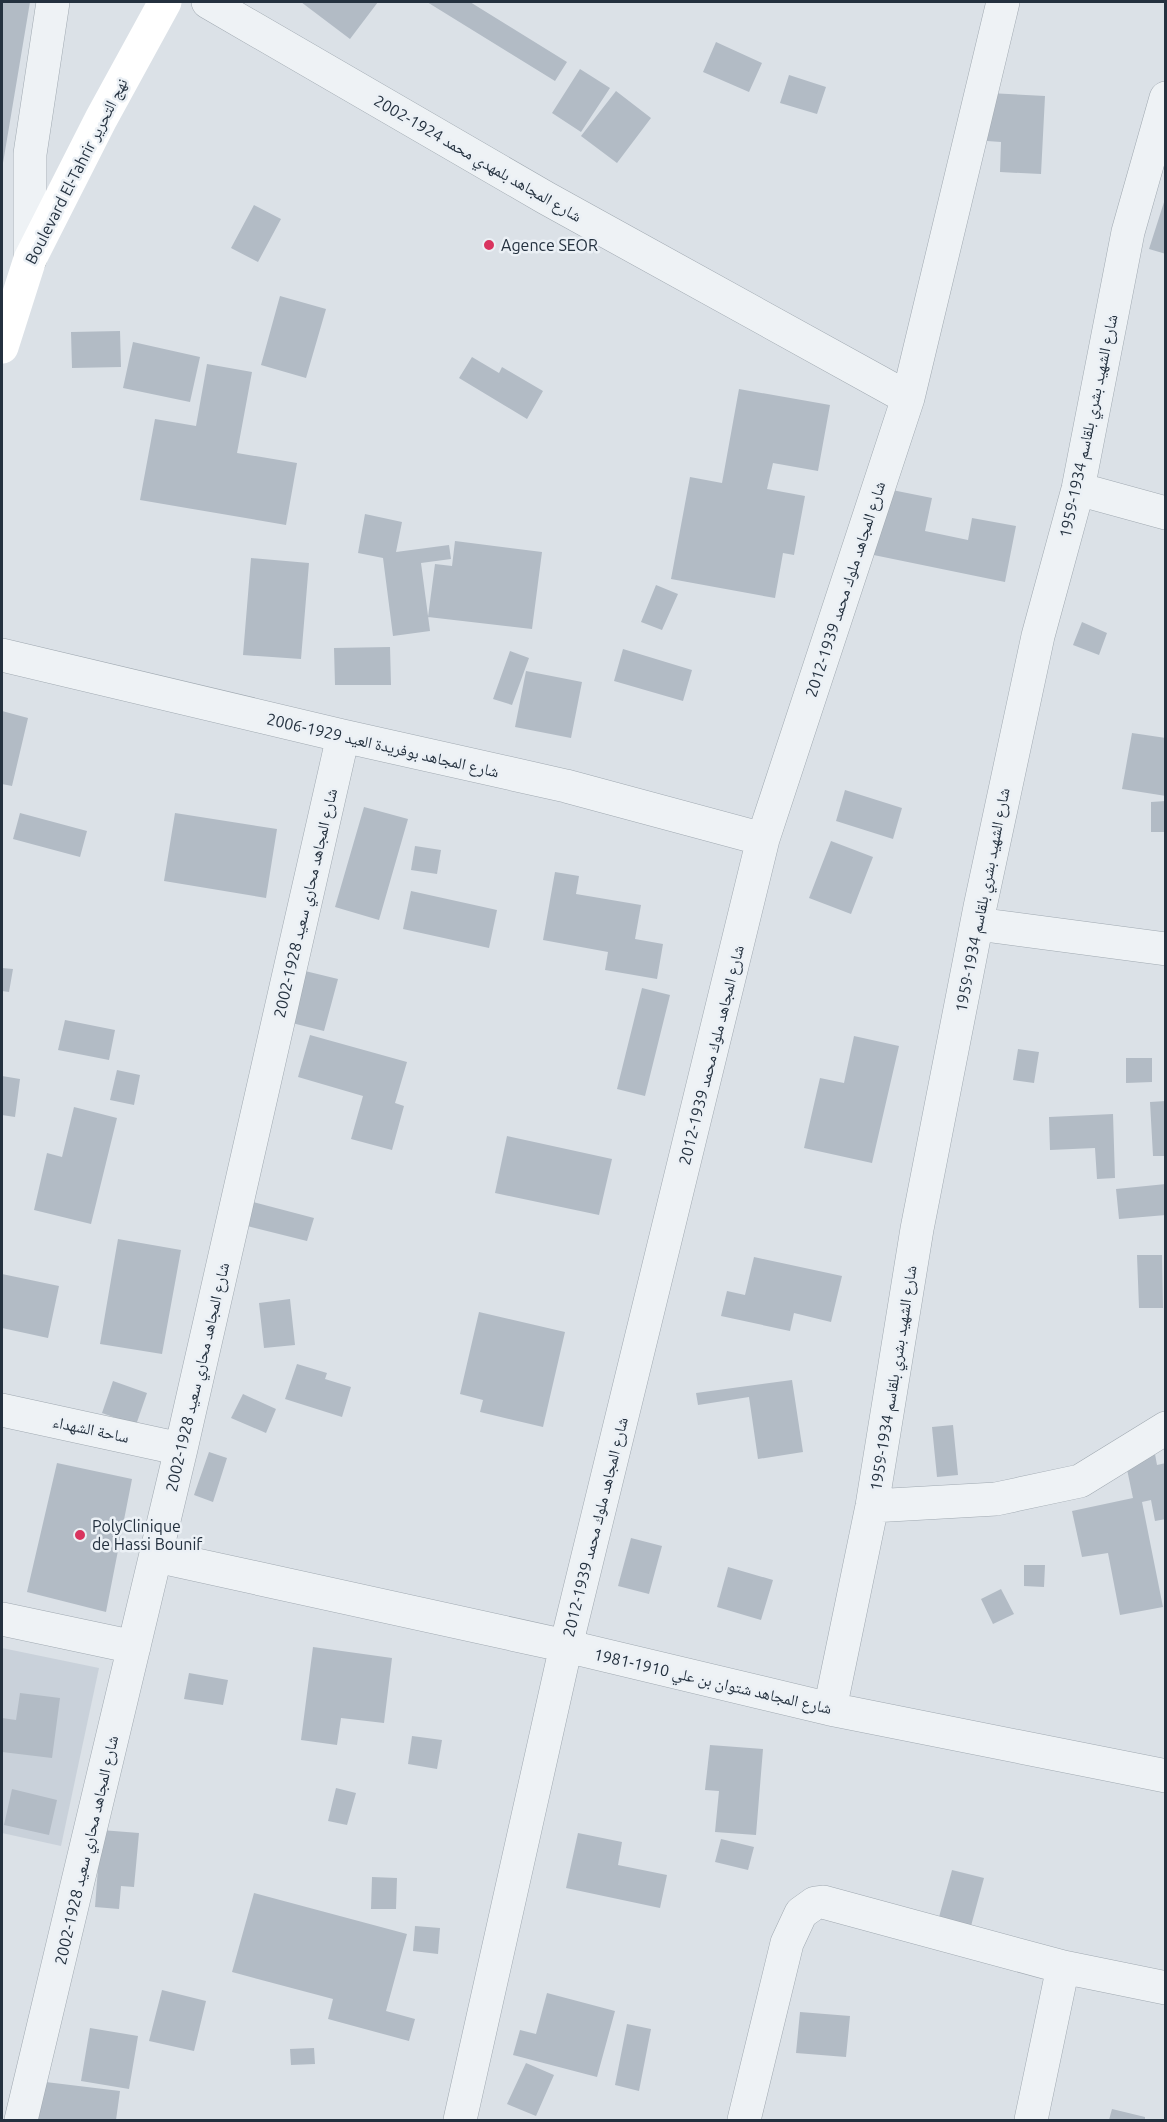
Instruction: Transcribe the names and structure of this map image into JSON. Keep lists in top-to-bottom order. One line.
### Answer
{"streets":{"main road":["Boulevard El-Tahrir نهج التحرير"],"street":["شارع المجاهد بلمهدي محمد 1924-2002","شارع الشهيد بشري بلقاسم 1934-1959","شارع المجاهد ملوك محمد 1939-2012","شارع المجاهد بوفريدة العيد 1929-2006","شارع المجاهد محاري سعيد 1928-2002","ساحة الشهداء","شارع المجاهد شتوان بن علي 1910-1981"]},"crossings":[["شارع المجاهد بلمهدي محمد 1924-2002","شارع المجاهد ملوك محمد 1939-2012"],["شارع الشهيد بشري بلقاسم 1934-1959","شارع المجاهد شتوان بن علي 1910-1981"],["شارع المجاهد ملوك محمد 1939-2012","شارع المجاهد بوفريدة العيد 1929-2006"],["شارع المجاهد ملوك محمد 1939-2012","شارع المجاهد شتوان بن علي 1910-1981"],["شارع المجاهد بوفريدة العيد 1929-2006","شارع المجاهد محاري سعيد 1928-2002"],["شارع المجاهد محاري سعيد 1928-2002","ساحة الشهداء"],["شارع المجاهد محاري سعيد 1928-2002","شارع المجاهد شتوان بن علي 1910-1981"]],"places":["Agence SEOR","PolyClinique de Hassi Bounif"]}
